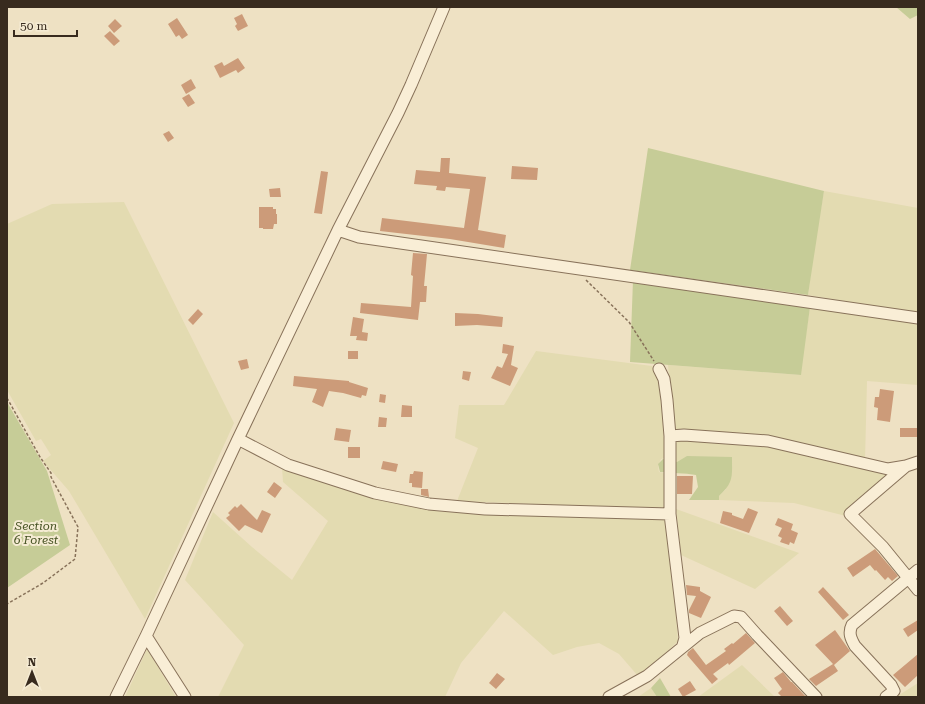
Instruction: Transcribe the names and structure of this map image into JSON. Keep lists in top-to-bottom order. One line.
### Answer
{"parks":["Section 6 Forest"],"scale_bar":"50 m","north":"top"}
